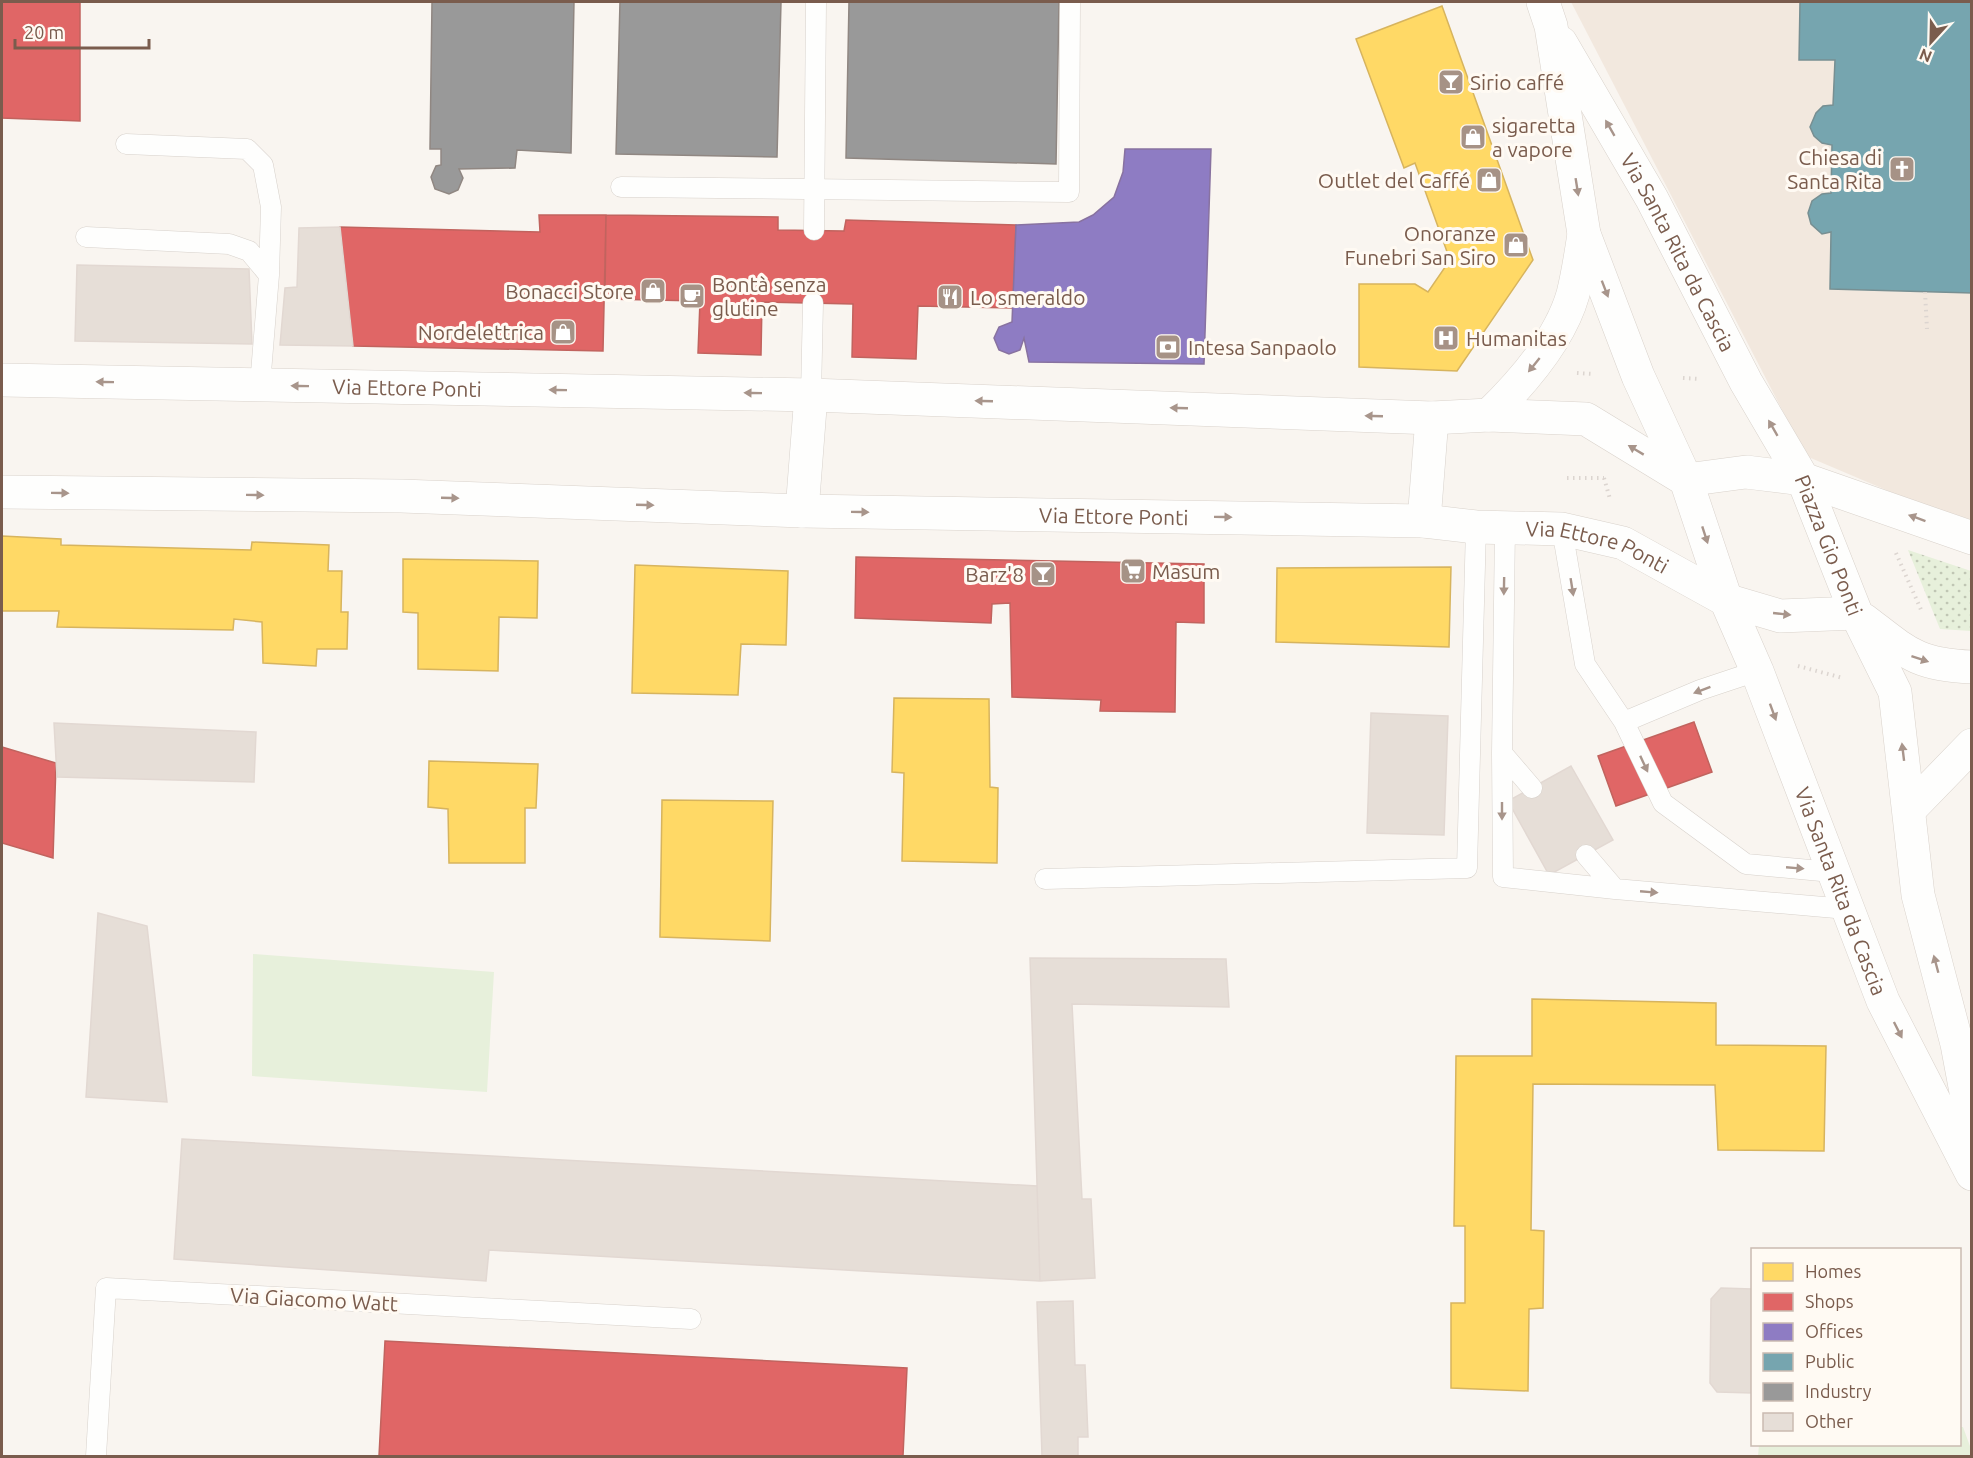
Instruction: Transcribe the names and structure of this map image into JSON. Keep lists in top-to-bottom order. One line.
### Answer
{"streets":{"street":["Via Santa Rita da Cascia","Via Ettore Ponti","Piazza Gio Ponti"],"lane":["Via Giacomo Watt"]},"crossings":[["Via Santa Rita da Cascia","Via Ettore Ponti"],["Via Santa Rita da Cascia","Piazza Gio Ponti"],["Via Ettore Ponti","Piazza Gio Ponti"]],"places":{"bar":["Sirio caffé","Barz'8"],"shop":["sigaretta a vapore","Outlet del Caffé","Onoranze Funebri San Siro","Bonacci Store","Nordelettrica"],"church":["Chiesa di Santa Rita"],"cafe":["Bontà senza glutine"],"restaurant":["Lo smeraldo"],"hospital":["Humanitas"],"bank":["Intesa Sanpaolo"],"supermarket":["Masum"]},"legend":["Homes","Shops","Offices","Public","Industry","Other"],"scale_bar":"20 m","north":"bottom"}
